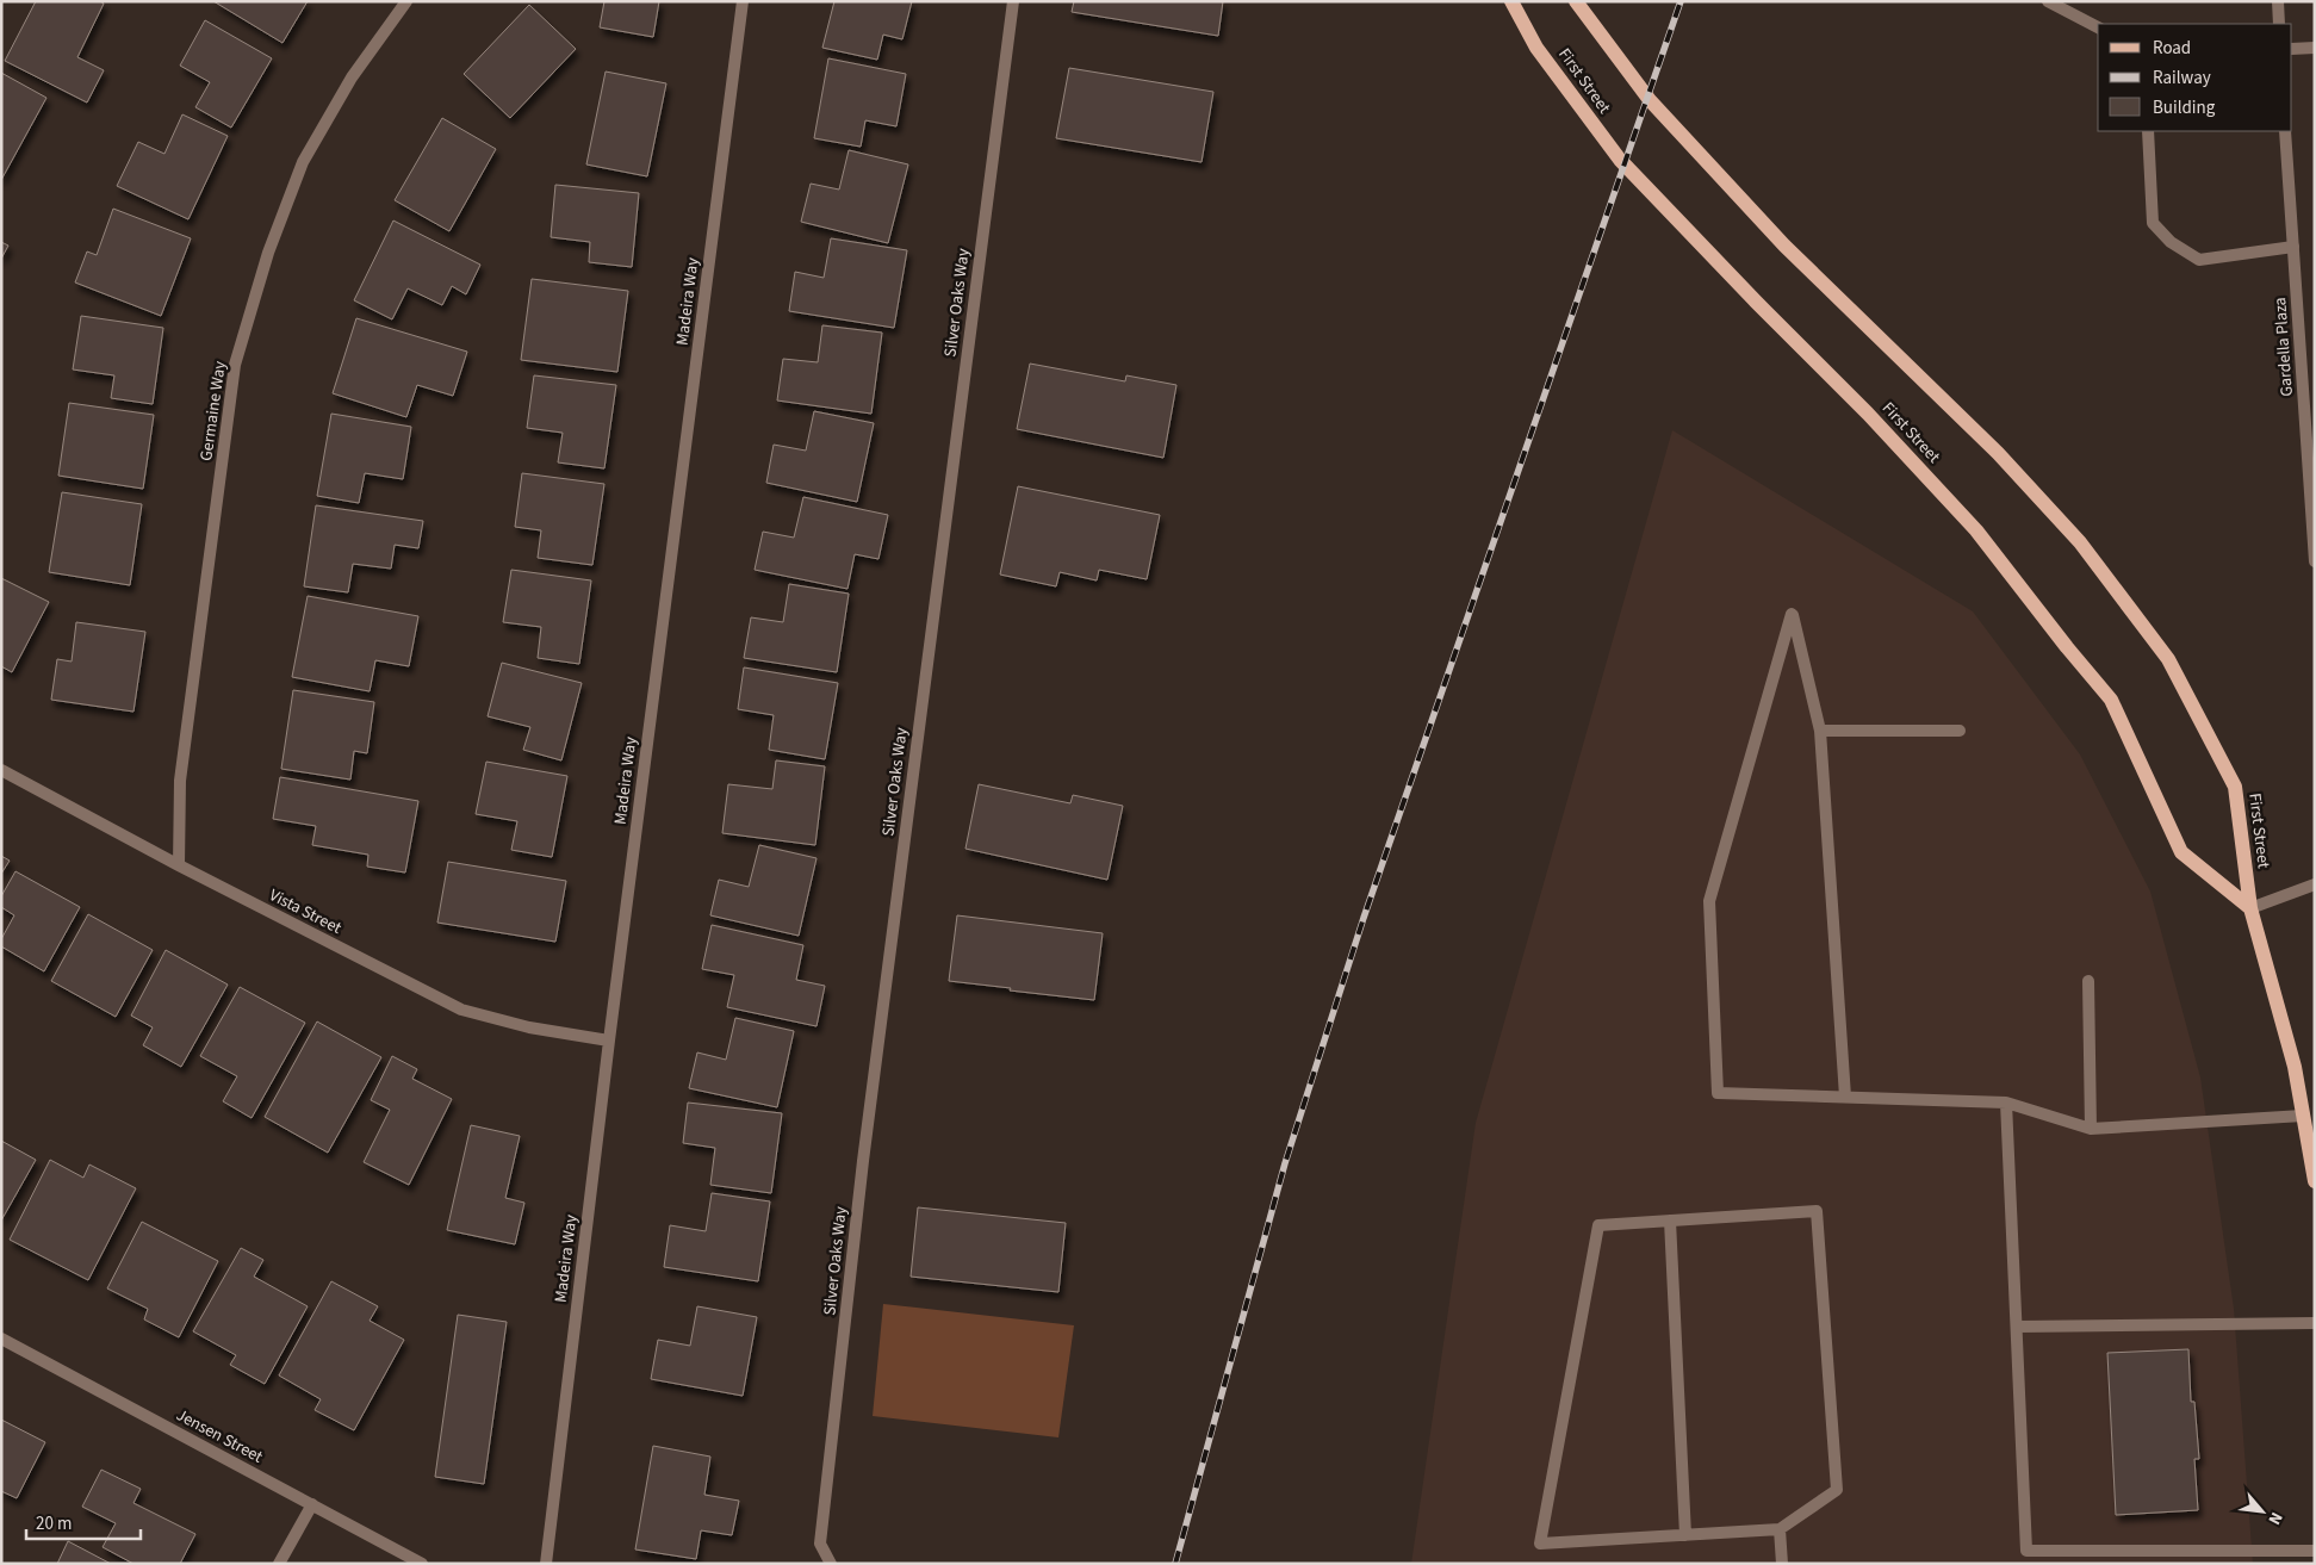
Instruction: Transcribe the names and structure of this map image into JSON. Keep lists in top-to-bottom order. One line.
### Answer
{"streets":{"main road":["First Street"],"street":["Madeira Way","Silver Oaks Way","Gardella Plaza","Germaine Way","Vista Street","Jensen Street"]},"crossings":[["Madeira Way","Vista Street"],["Germaine Way","Vista Street"]],"legend":["Road","Railway","Building"],"scale_bar":"20 m","north":"bottom right"}
